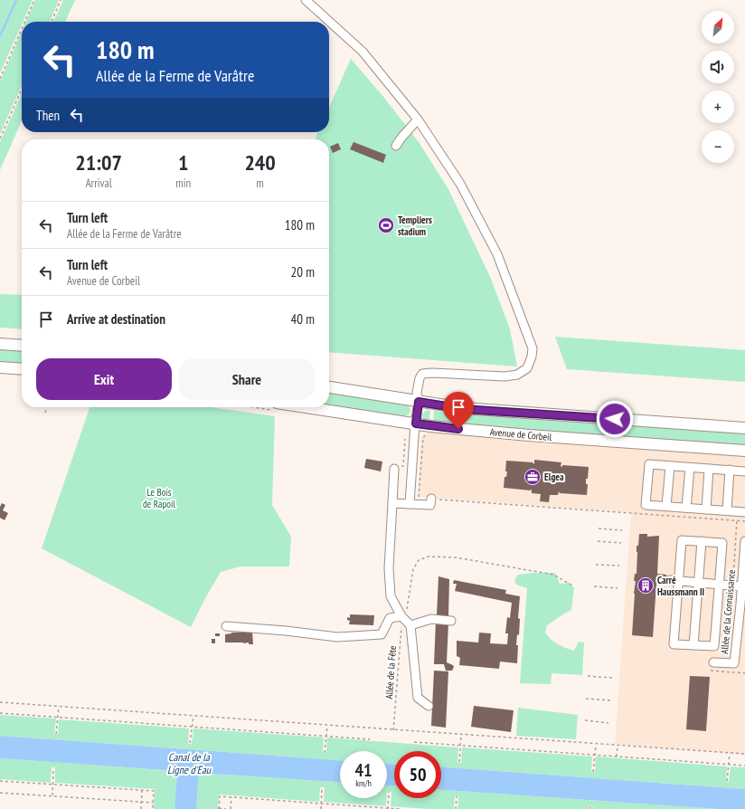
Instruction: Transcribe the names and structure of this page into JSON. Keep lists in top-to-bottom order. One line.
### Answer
{"streets":{"main road":["Avenue de Corbeil"],"street":["Allée de la Connaissance"],"path":["Allée de la Fête"]},"water":["Canal de la Ligne d'Eau"],"parks":["Le Bois de Rapoil"],"places":{"sports":["Templiers stadium"],"office":["Elgea"],"building":["Carré Haussmann II"]},"north":"top right","page":{"map_buttons":["+","−"],"turn":["180 m","Allée de la Ferme de Varâtre"],"then":"Then","eta":["21:07","Arrival","1","min","240","m"],"list":[{"name":"Turn left","note":"Allée de la Ferme de Varâtre","value":"180 m"},{"name":"Turn left","note":"Avenue de Corbeil","value":"20 m"},{"name":"Arrive at destination","value":"40 m"}],"buttons":["Exit","Share"],"speed":"41 km/h","limit":"50"}}
